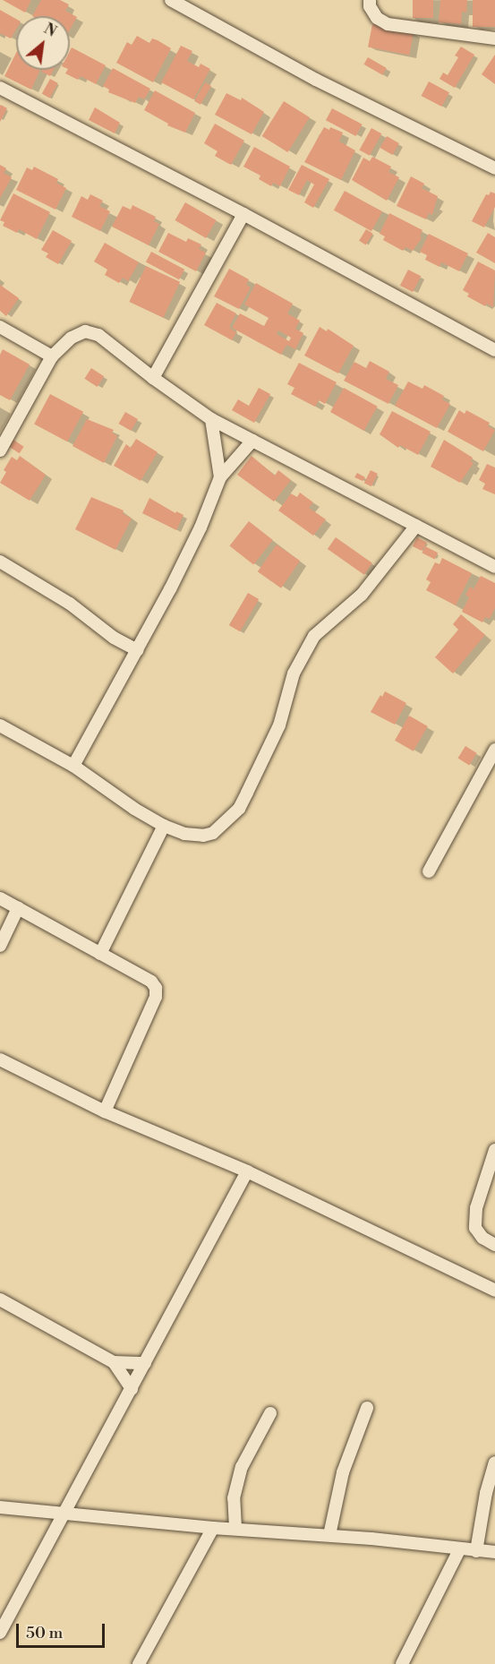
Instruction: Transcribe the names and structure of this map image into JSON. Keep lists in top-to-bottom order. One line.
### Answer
{"scale_bar":"50 m","north":"top right"}
